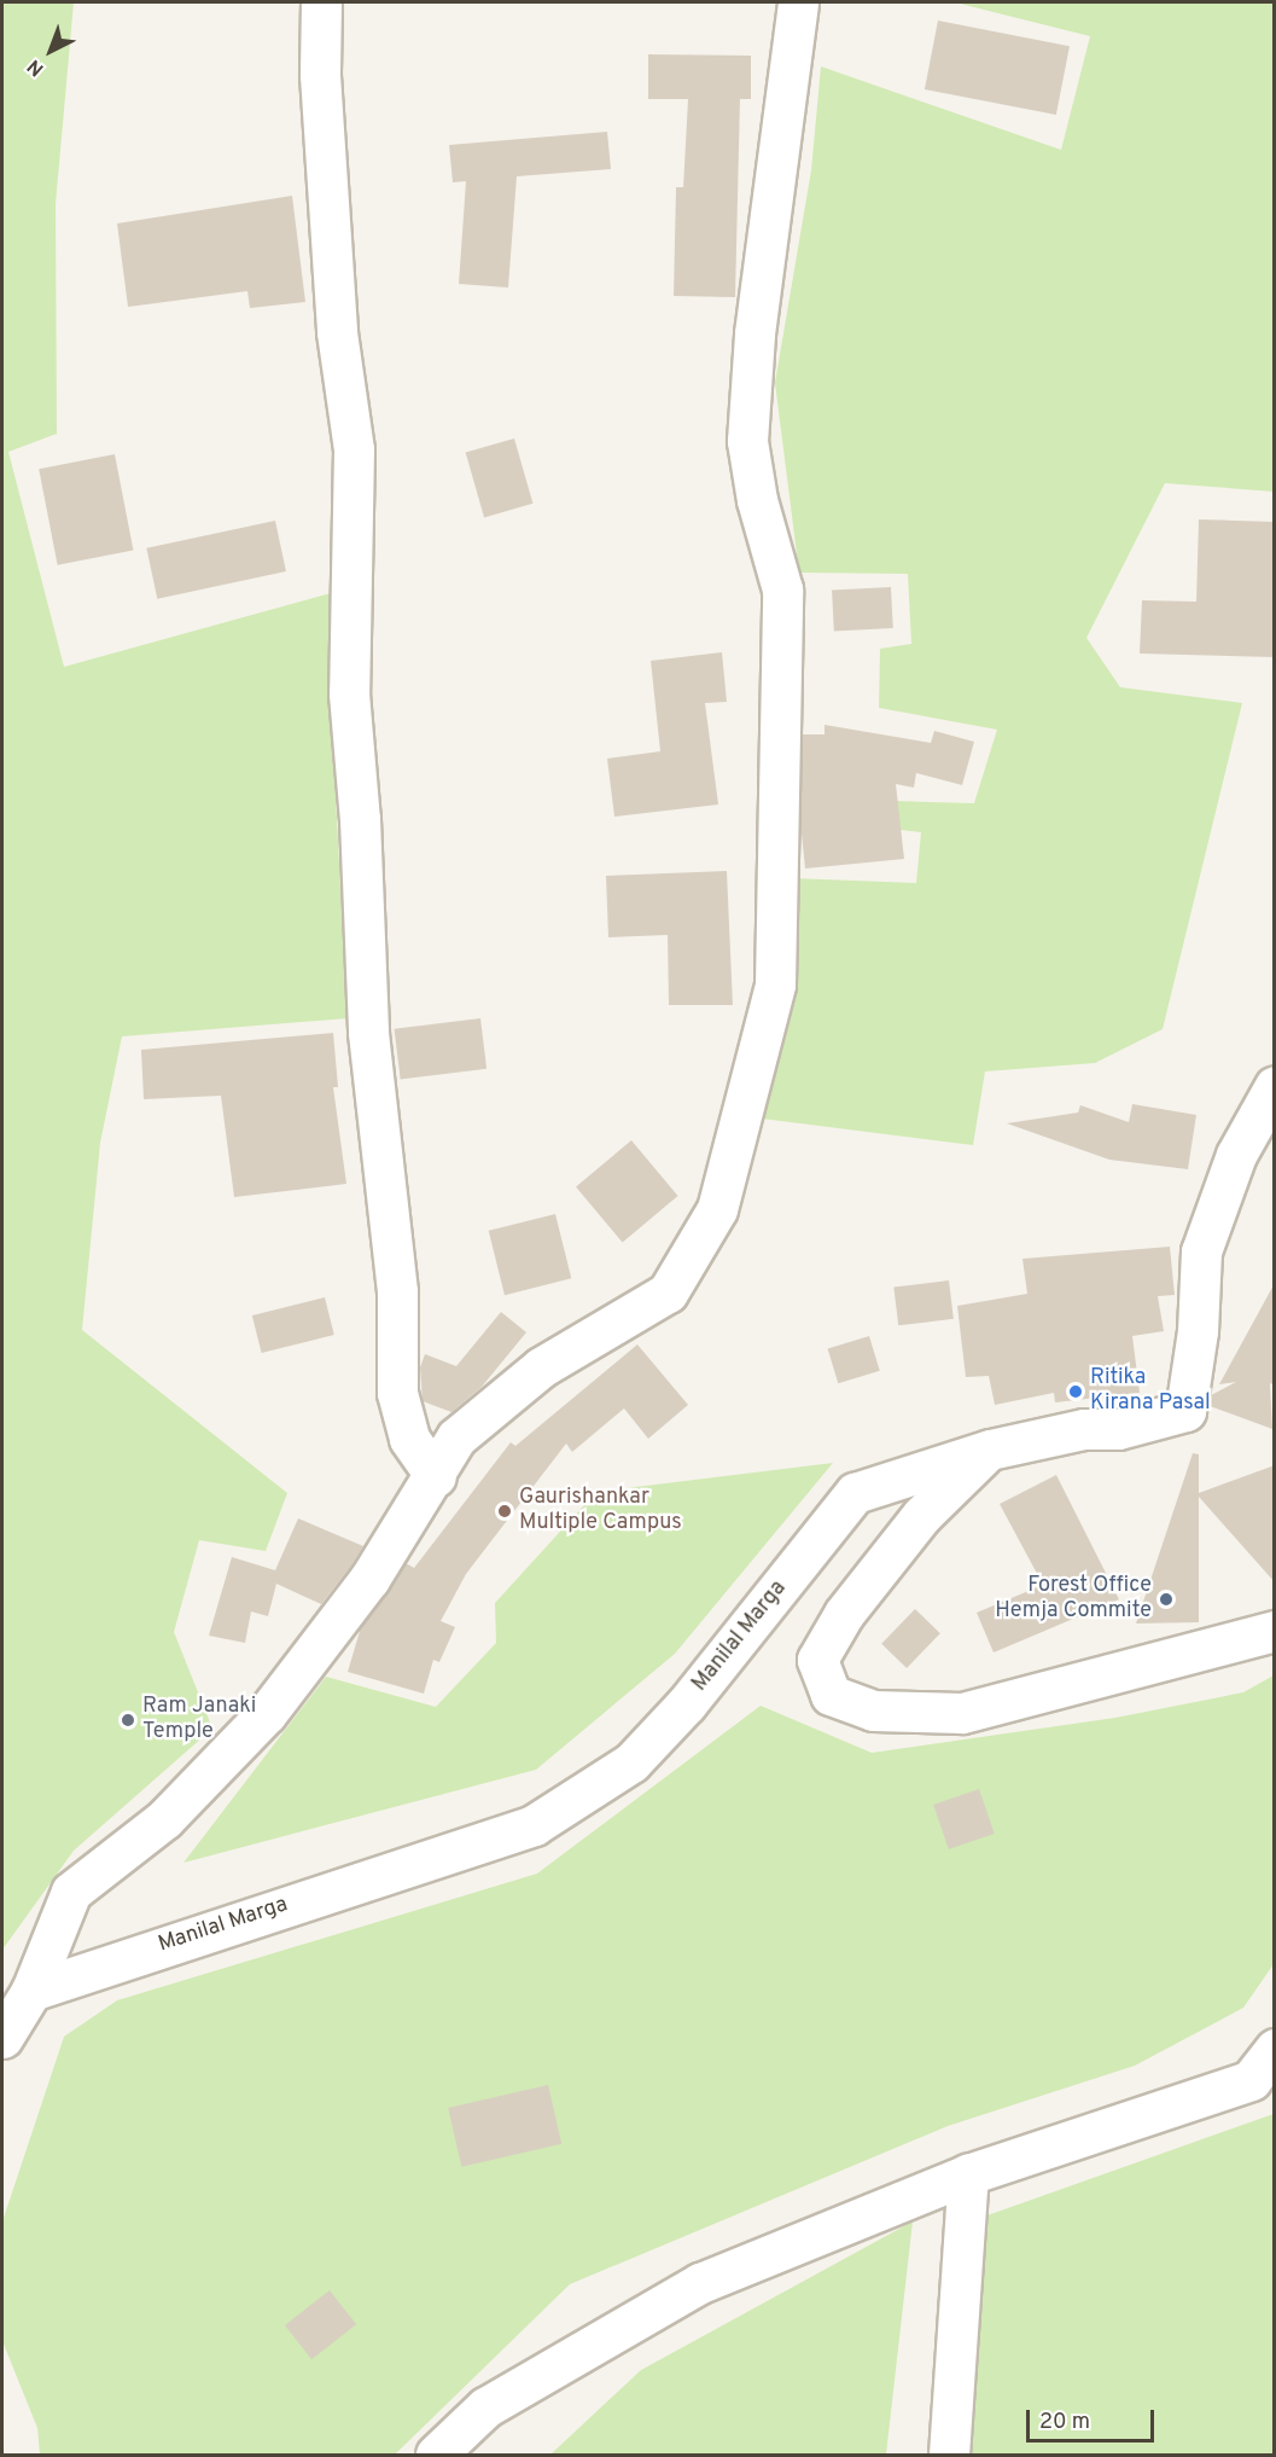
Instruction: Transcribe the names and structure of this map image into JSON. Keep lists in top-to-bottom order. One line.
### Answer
{"streets":{"street":["Manilal Marga"]},"places":["Ritika Kirana Pasal","Gaurishankar Multiple Campus","Forest Office Hemja Commite","Ram Janaki Temple"],"scale_bar":"20 m","north":"bottom left"}
